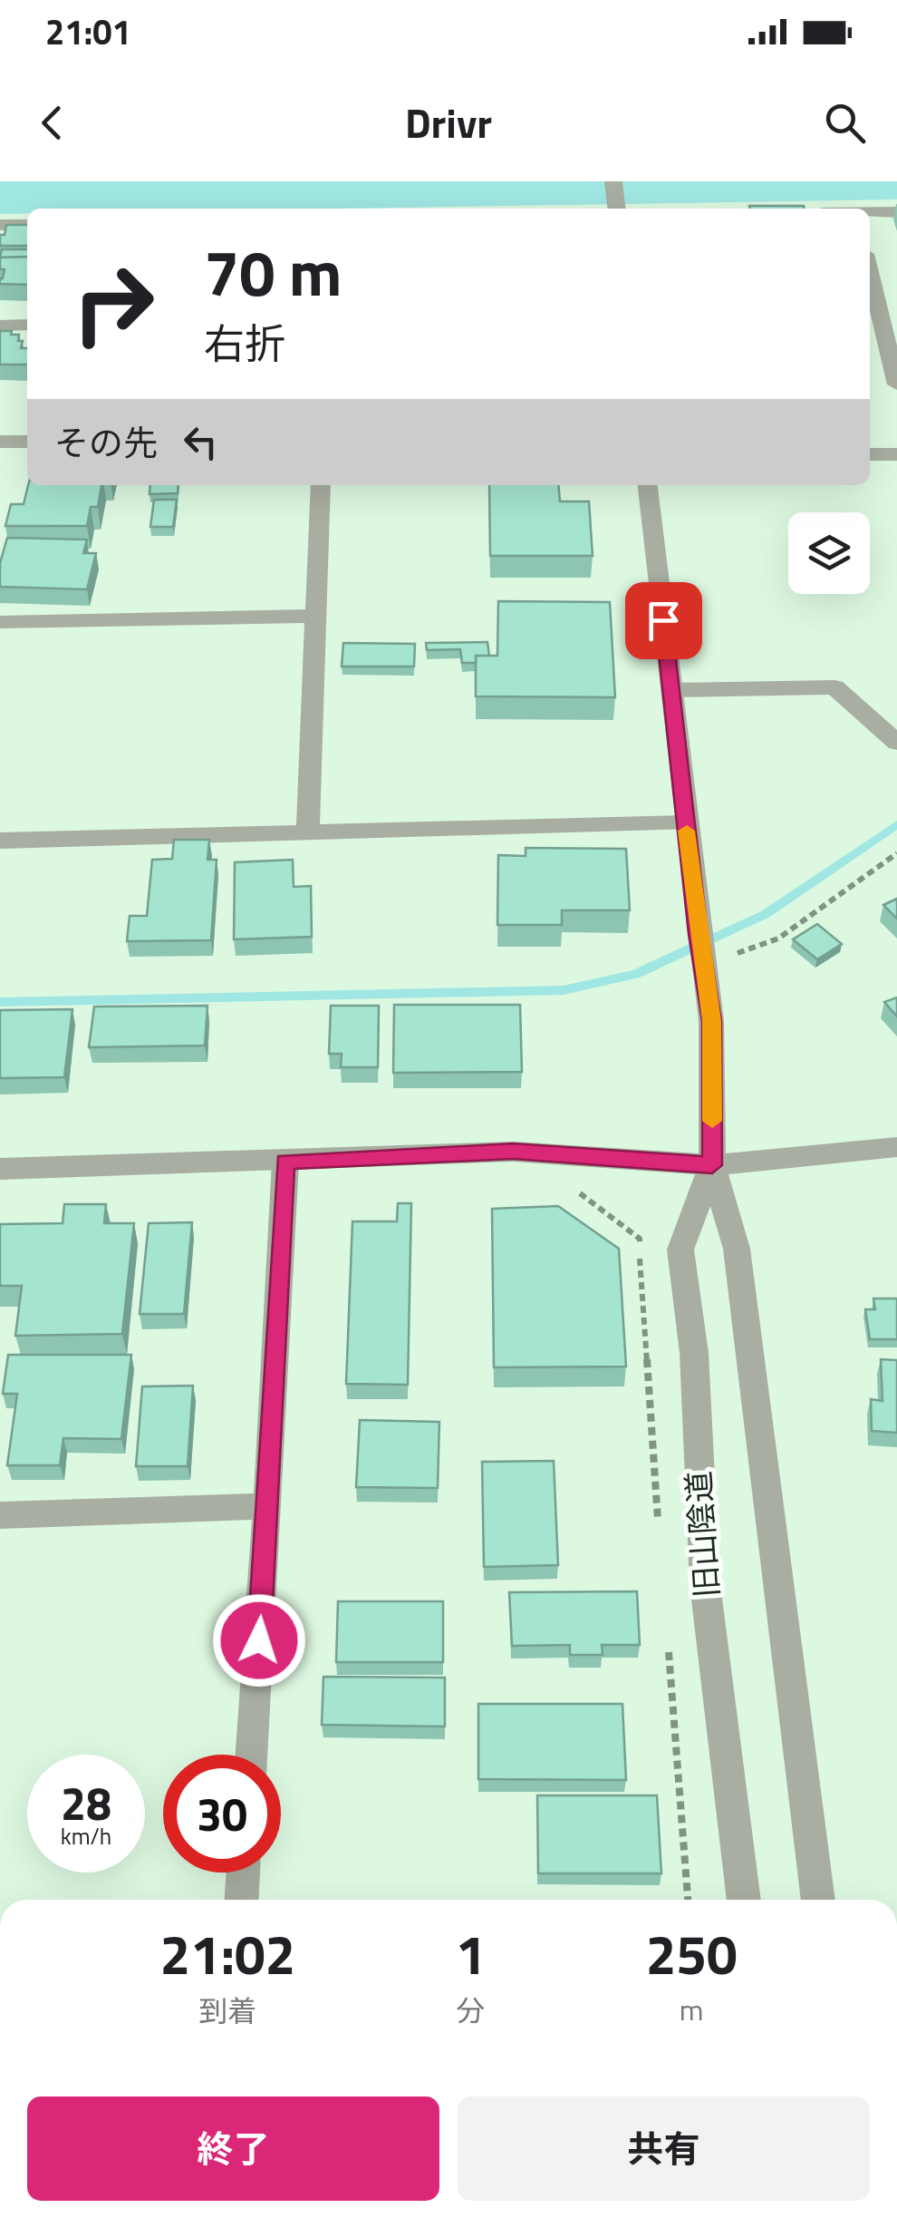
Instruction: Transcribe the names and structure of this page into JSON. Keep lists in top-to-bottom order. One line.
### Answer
{"streets":{"street":["旧山陰道"]},"page":{"status":"21:01","header":"Drivr","turn":["70 m","右折"],"then":"その先","speed":"28 km/h","limit":"30","eta":["21:02","到着","1","分","250","m"],"buttons":["終了","共有"]}}
